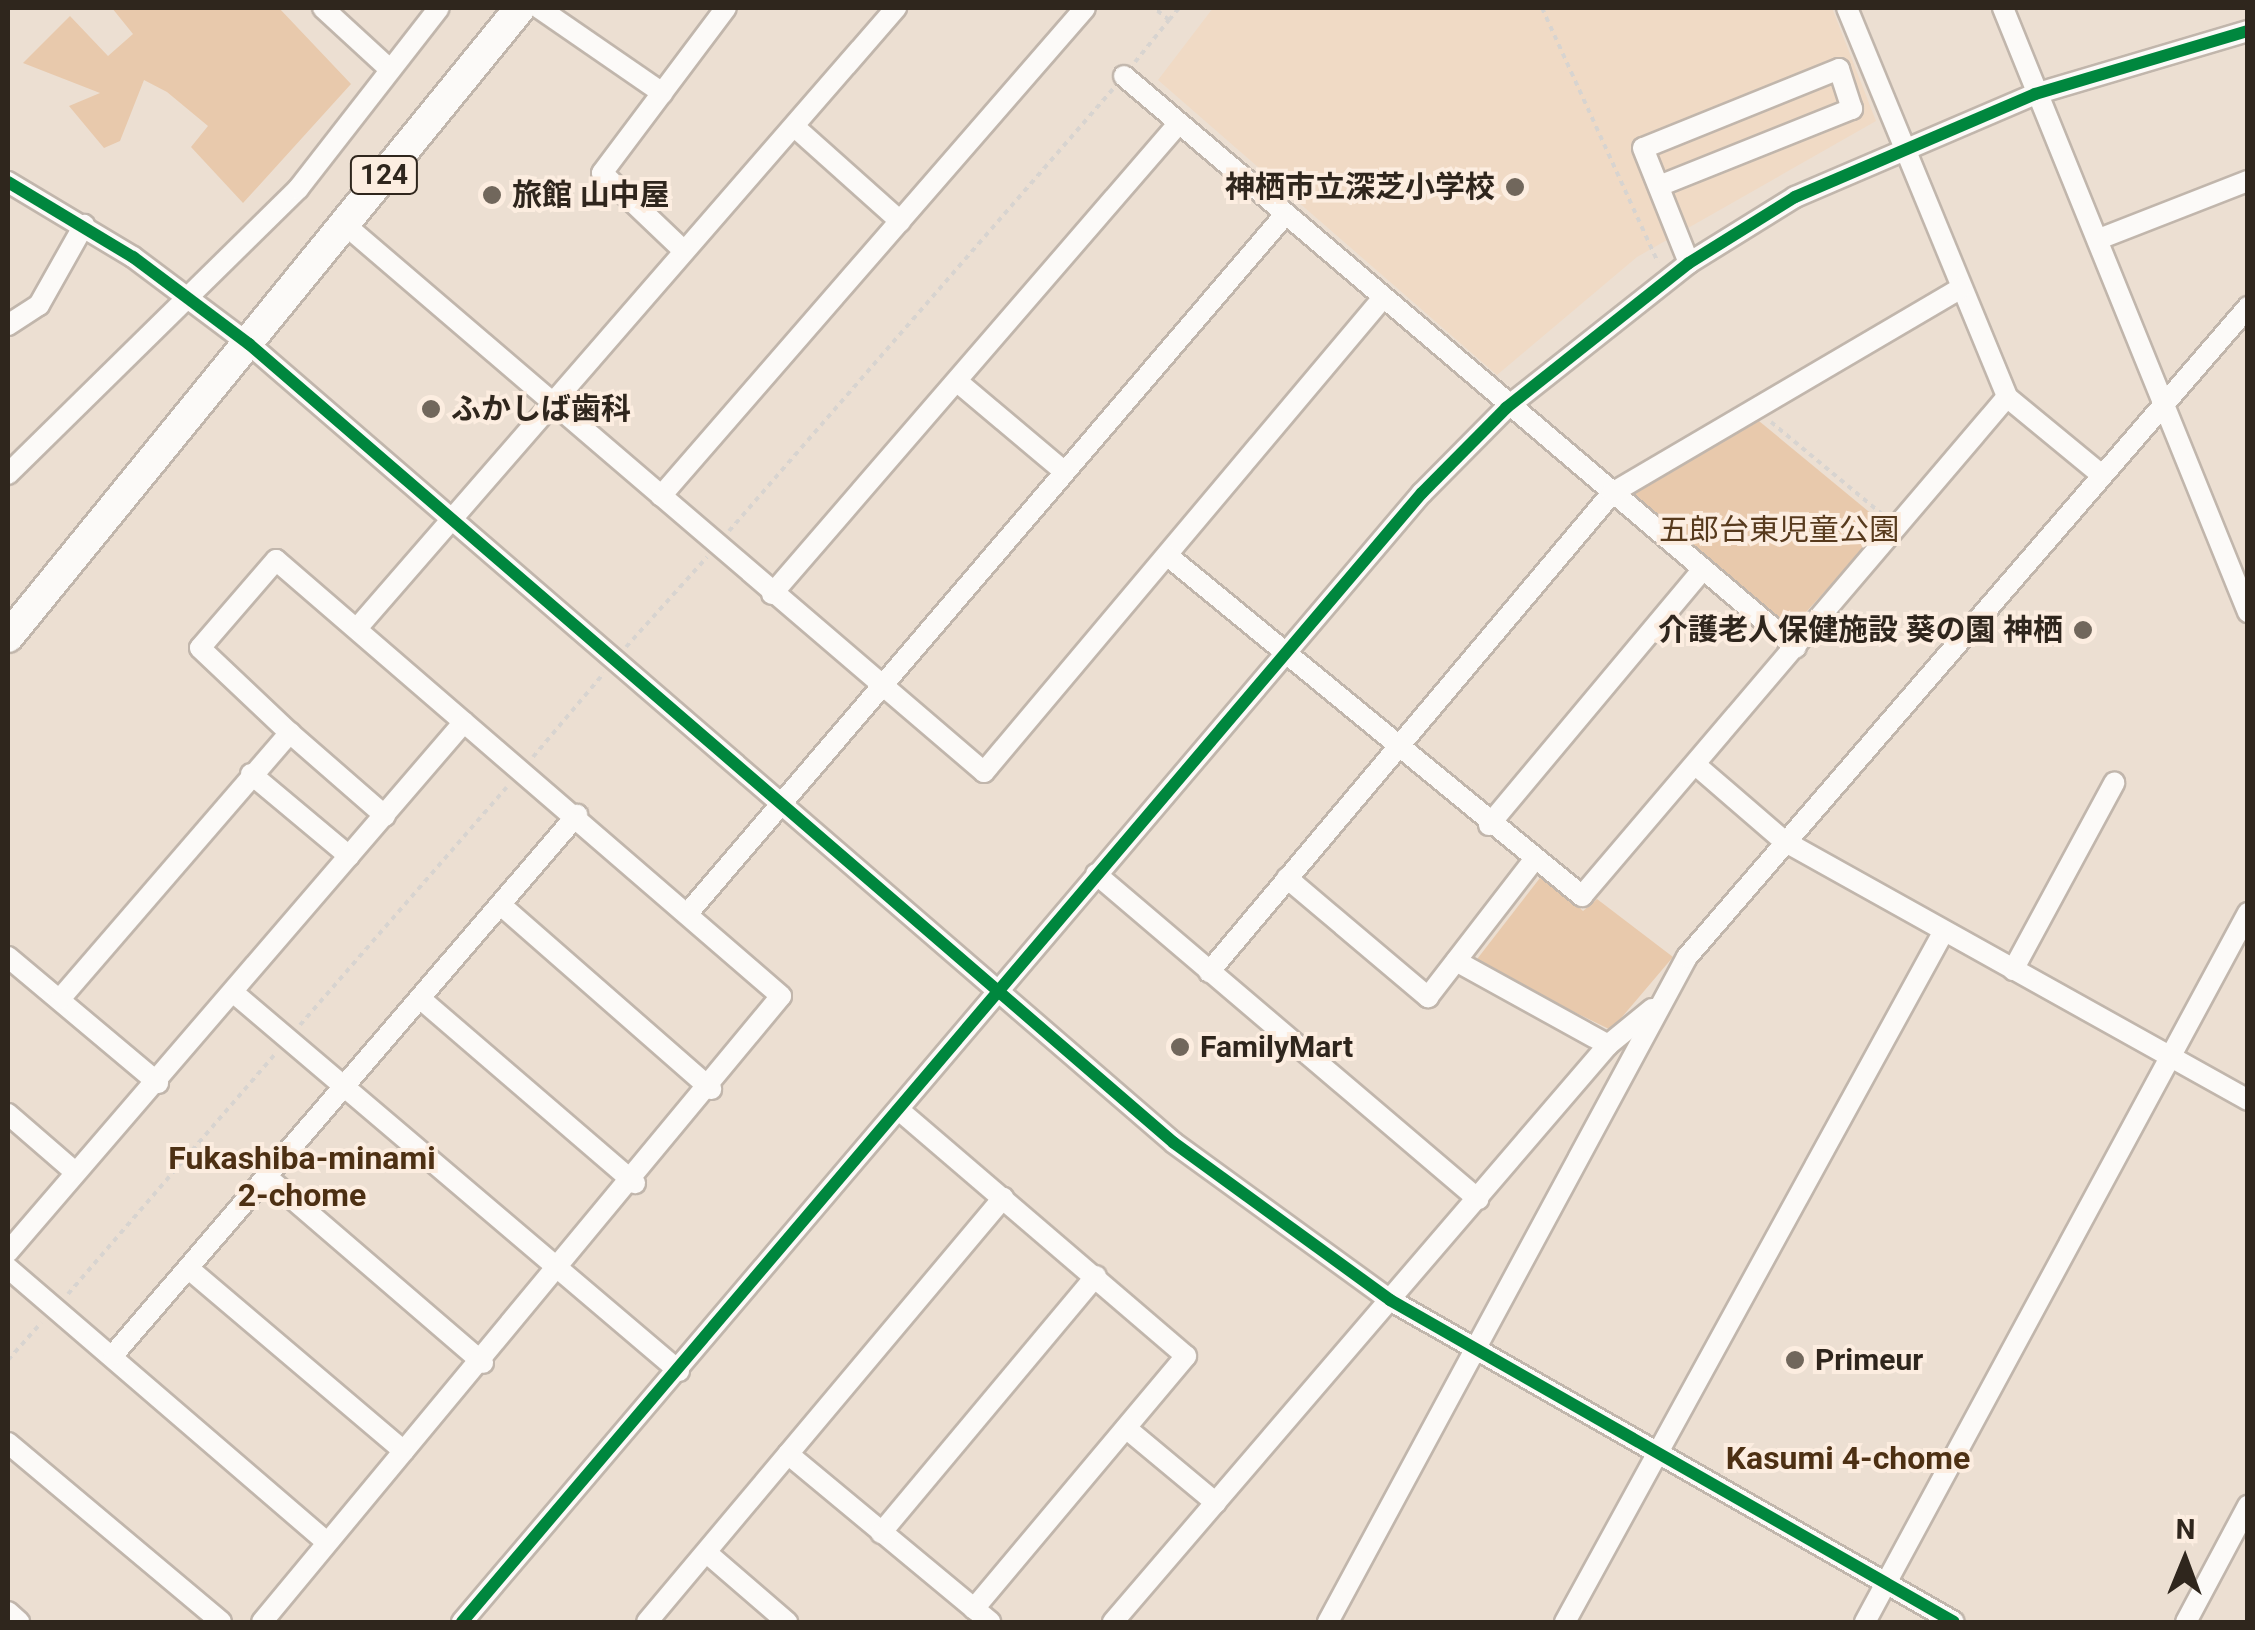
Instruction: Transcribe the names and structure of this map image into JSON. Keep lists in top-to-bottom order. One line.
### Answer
{"streets":{"highway":["124"]},"districts":["Fukashiba-minami 2-chome","Kasumi 4-chome"],"parks":["五郎台東児童公園"],"places":["神栖市立深芝小学校","旅館 山中屋","ふかしば歯科","介護老人保健施設 葵の園 神栖","FamilyMart","Primeur"],"north":"top"}
